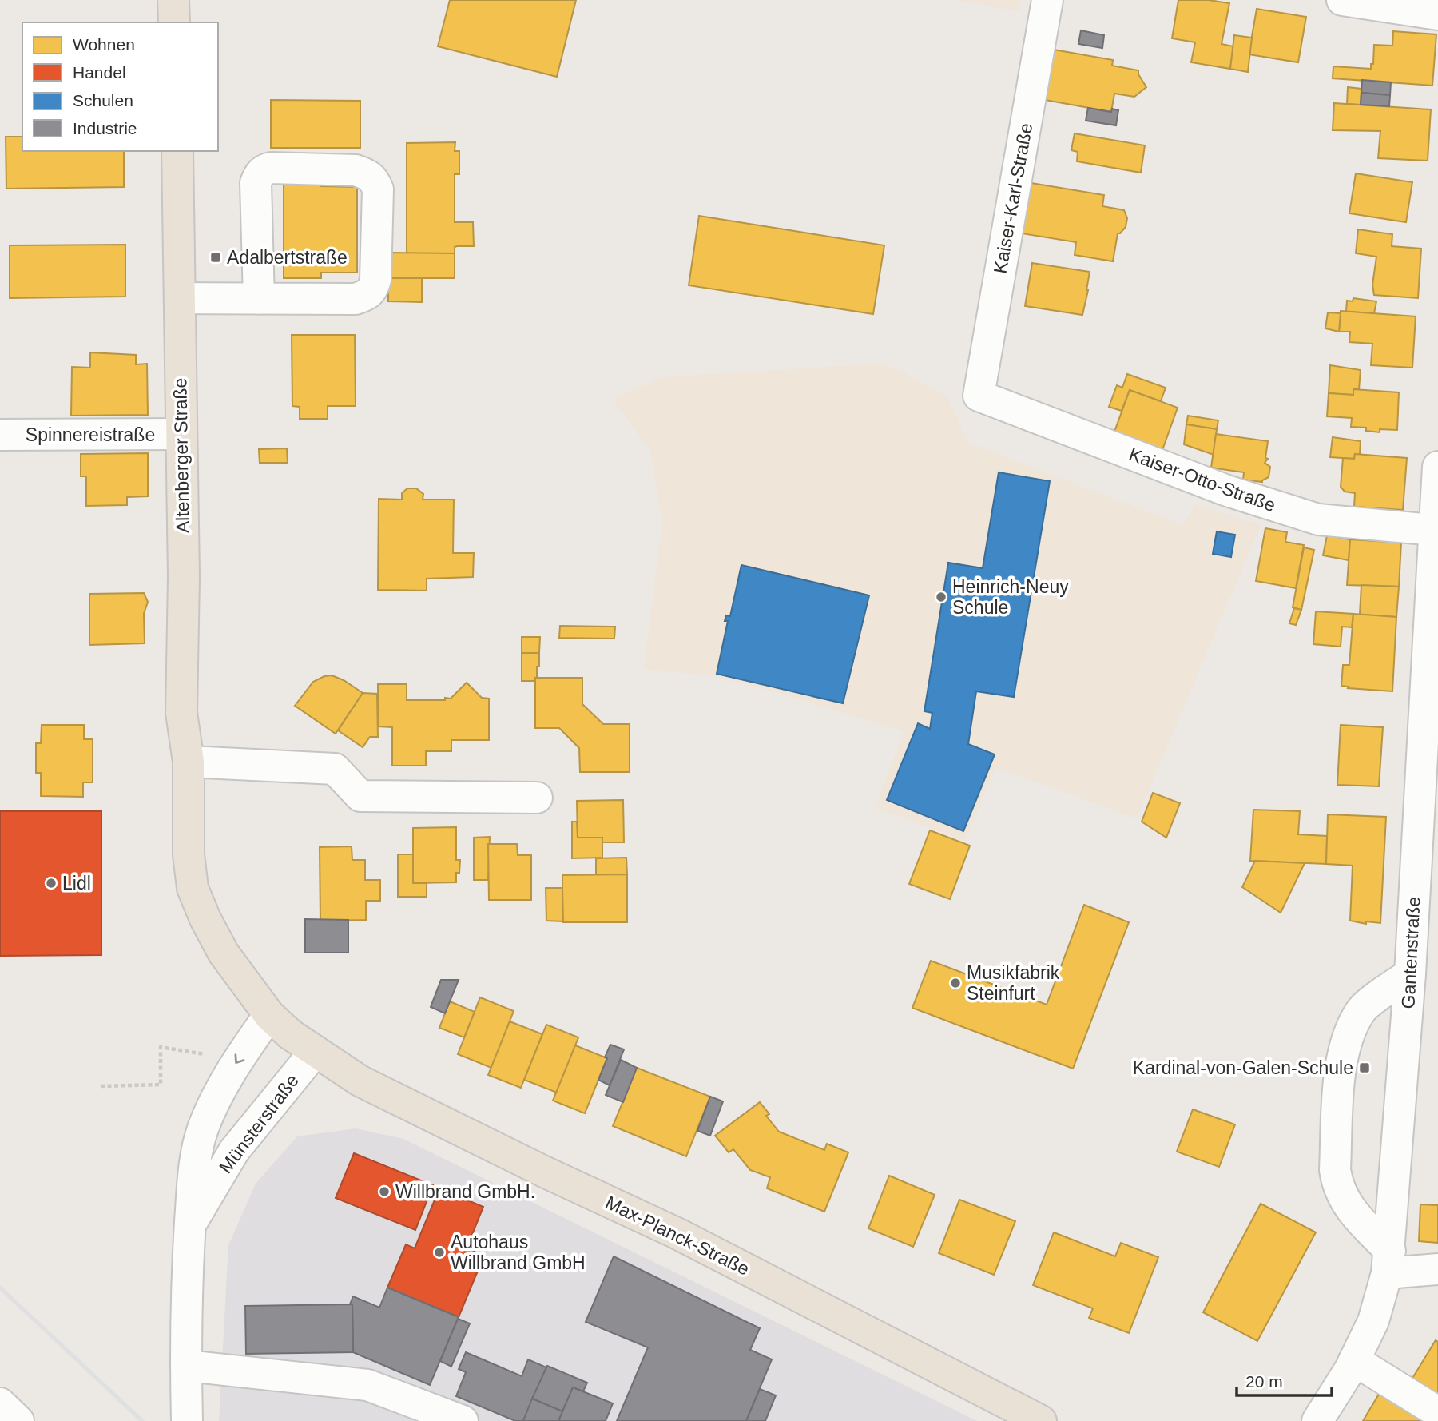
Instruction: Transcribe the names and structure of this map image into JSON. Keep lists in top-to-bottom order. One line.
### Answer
{"streets":{"main road":["Altenberger Straße","Max-Planck-Straße"],"street":["Kaiser-Karl-Straße","Spinnereistraße","Kaiser-Otto-Straße","Gantenstraße","Münsterstraße"]},"crossings":[["Kaiser-Karl-Straße","Kaiser-Otto-Straße"],["Spinnereistraße","Altenberger Straße"],["Altenberger Straße","Münsterstraße"],["Altenberger Straße","Max-Planck-Straße"],["Kaiser-Otto-Straße","Gantenstraße"],["Münsterstraße","Max-Planck-Straße"]],"places":{"transit":["Adalbertstraße","Kardinal-von-Galen-Schule"],"other":["Heinrich-Neuy Schule","Lidl","Musikfabrik Steinfurt","Willbrand GmbH.","Autohaus Willbrand GmbH"]},"legend":["Wohnen","Handel","Schulen","Industrie"],"scale_bar":"20 m"}
